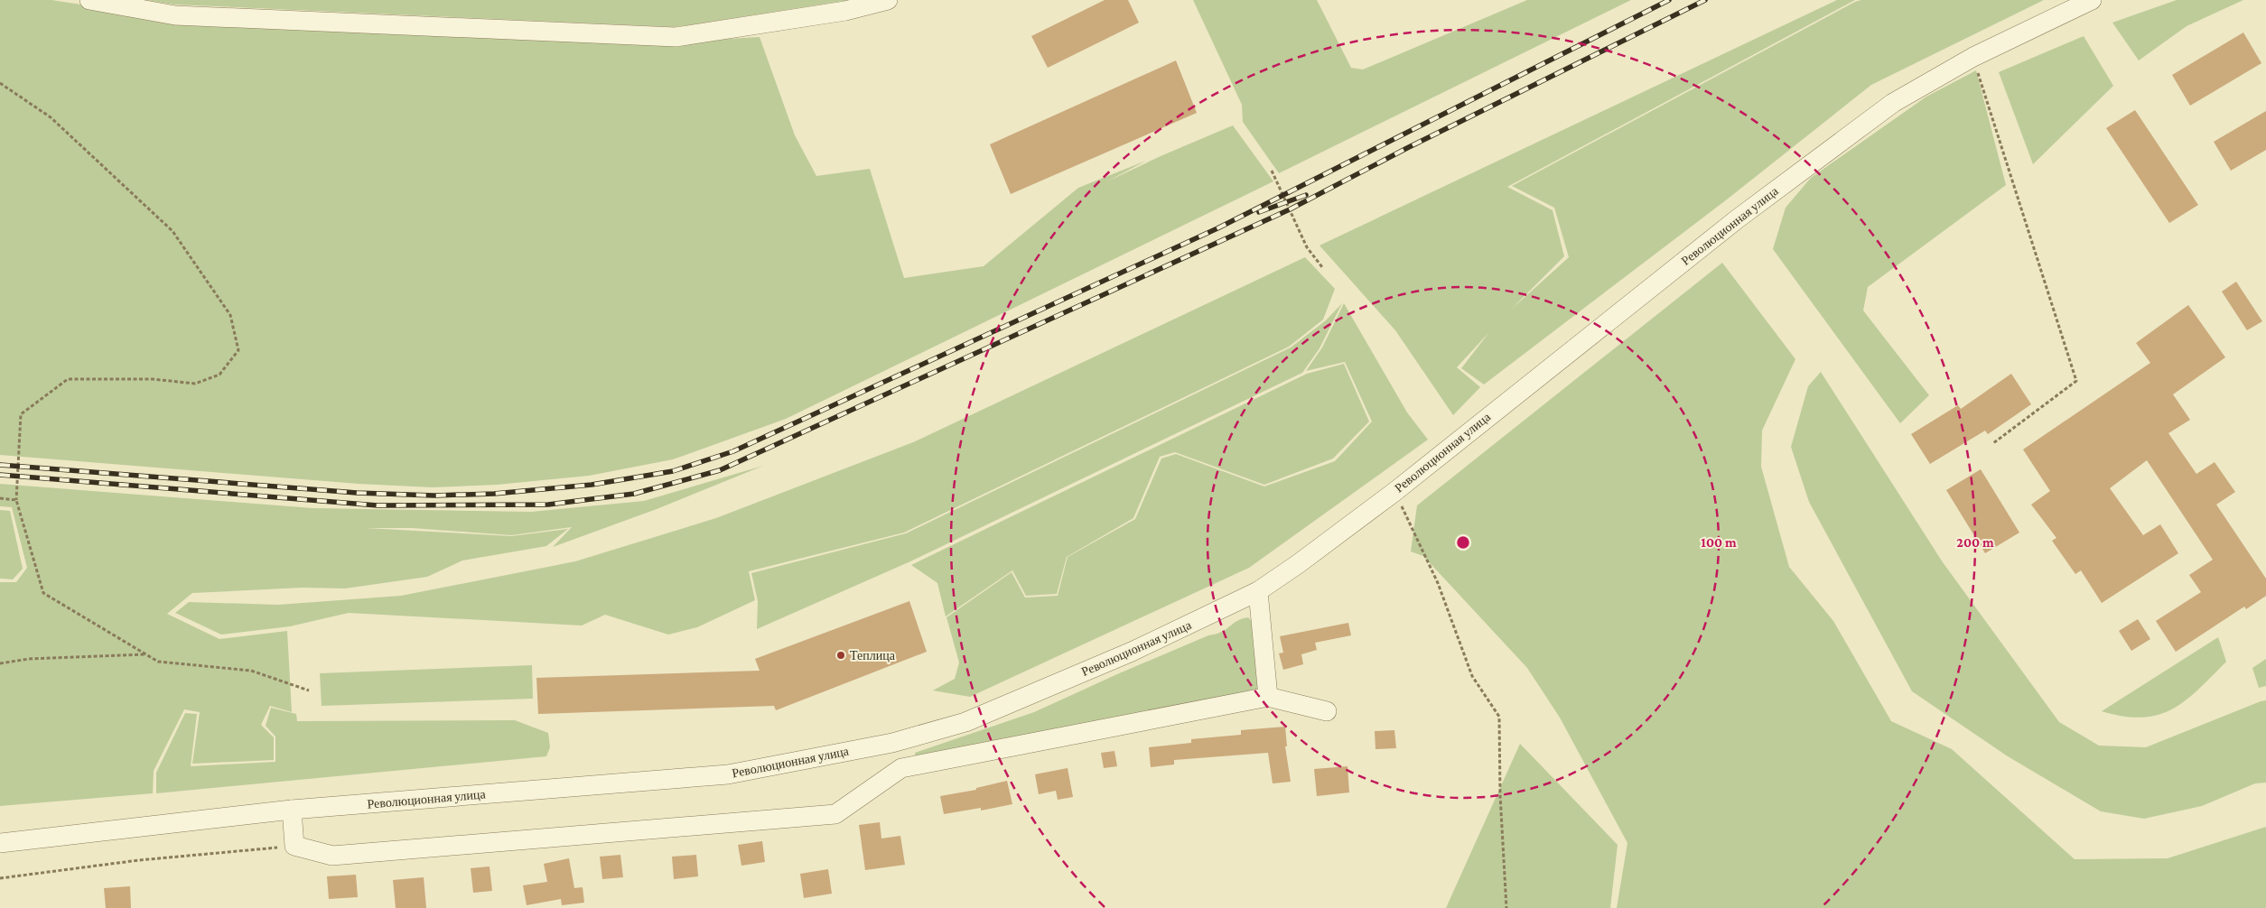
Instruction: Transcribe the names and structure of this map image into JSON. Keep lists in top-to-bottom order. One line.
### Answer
{"streets":{"street":["Революционная улица"]},"places":["Теплица"],"rings":["100 m","200 m"]}
